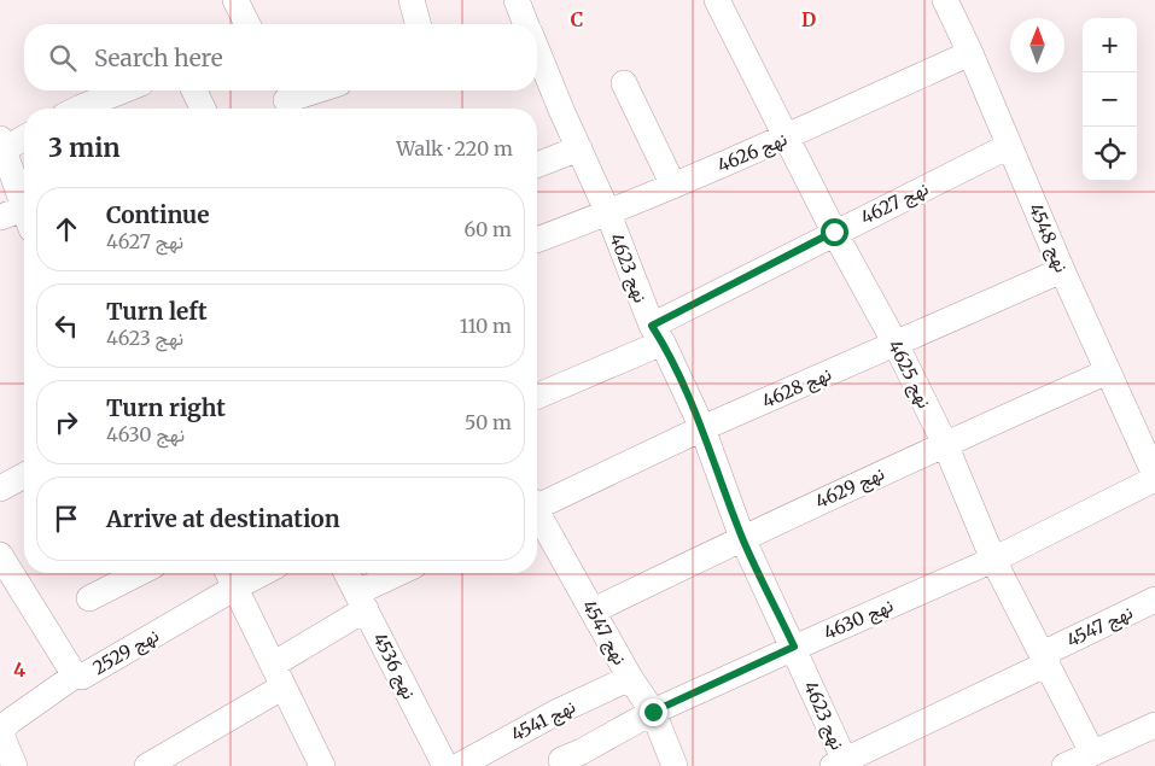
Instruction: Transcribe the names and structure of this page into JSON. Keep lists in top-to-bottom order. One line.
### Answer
{"streets":{"street":["نهج 4626","نهج 4627","نهج 4548","نهج 4623","نهج 4625","نهج 4628","نهج 4629","نهج 4630","نهج 4547","نهج 2529","نهج 4536","نهج 4541"]},"crossings":[["نهج 4626","نهج 4548"],["نهج 4626","نهج 4623"],["نهج 4626","نهج 4625"],["نهج 4627","نهج 4548"],["نهج 4627","نهج 4623"],["نهج 4627","نهج 4625"],["نهج 4548","نهج 4628"],["نهج 4548","نهج 4629"],["نهج 4548","نهج 4630"],["نهج 4623","نهج 4628"],["نهج 4623","نهج 4629"],["نهج 4623","نهج 4630"],["نهج 4623","نهج 4547"],["نهج 4625","نهج 4628"],["نهج 4625","نهج 4629"],["نهج 4625","نهج 4630"],["نهج 4625","نهج 4547"],["نهج 4629","نهج 4547"],["نهج 4630","نهج 4547"],["نهج 4547","نهج 4541"]],"north":"top","page":{"map_buttons":["+","−"],"search":"Search here","heading":["3 min","Walk · 220 m"],"list":[["Continue","نهج 4627","60 m"],["Turn left","نهج 4623","110 m"],["Turn right","نهج 4630","50 m"],"Arrive at destination"]},"grid":{"columns":["C","D"],"rows":["4"]}}
